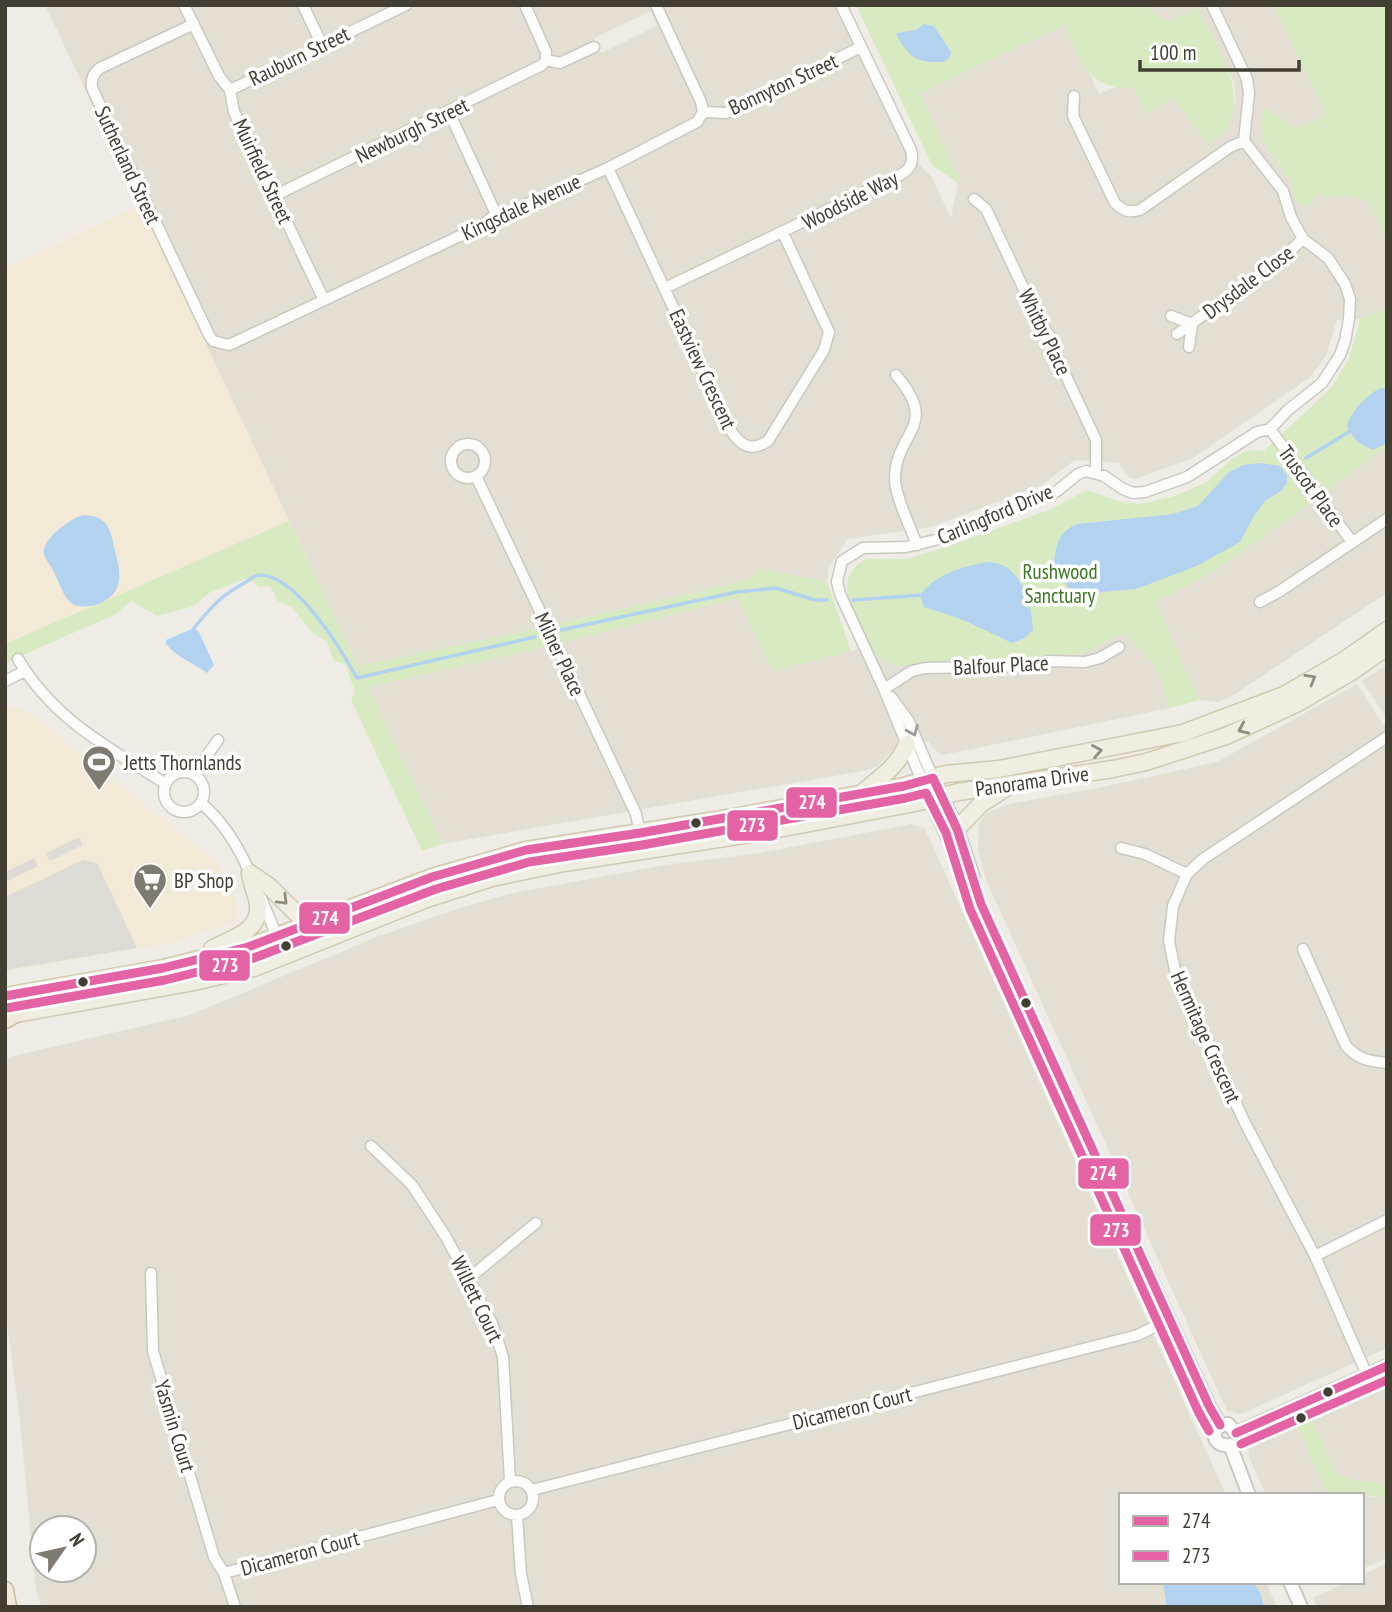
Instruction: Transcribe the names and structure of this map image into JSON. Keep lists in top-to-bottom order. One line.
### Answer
{"streets":{"main road":["Panorama Drive"],"street":["Rauburn Street","Bonnyton Street","Newburgh Street","Sutherland Street","Muirfield Street","Woodside Way","Kingsdale Avenue","Drysdale Close","Whitby Place","Eastview Crescent","Truscot Place","Carlingford Drive","Milner Place","Balfour Place","Hermitage Crescent","Willett Court","Dicameron Court","Yasmin Court"]},"crossings":[["Rauburn Street","Muirfield Street"],["Bonnyton Street","Woodside Way"],["Bonnyton Street","Kingsdale Avenue"],["Newburgh Street","Muirfield Street"],["Sutherland Street","Muirfield Street"],["Sutherland Street","Kingsdale Avenue"],["Muirfield Street","Kingsdale Avenue"],["Woodside Way","Eastview Crescent"],["Kingsdale Avenue","Eastview Crescent"],["Whitby Place","Carlingford Drive"],["Carlingford Drive","Balfour Place"],["Carlingford Drive","Panorama Drive"],["Milner Place","Panorama Drive"],["Willett Court","Dicameron Court"],["Dicameron Court","Yasmin Court"]],"parks":["Rushwood Sanctuary"],"places":{"sports":["Jetts Thornlands"],"supermarket":["BP Shop"]},"lines":["transit line 274","transit line 273"],"legend":["274","273"],"scale_bar":"100 m","north":"top right"}
